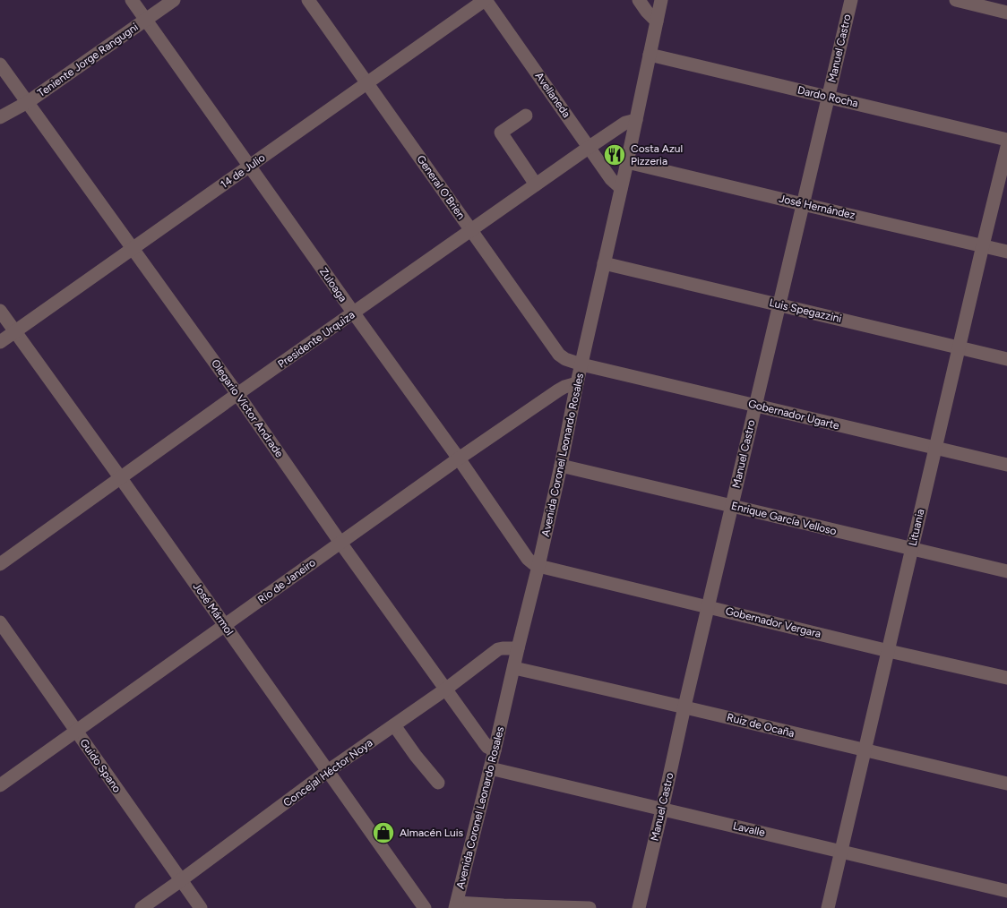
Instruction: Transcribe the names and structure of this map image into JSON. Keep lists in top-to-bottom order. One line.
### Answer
{"streets":{"street":["Manuel Castro","Teniente Jorge Rangugni","Avellaneda","Dardo Rocha","14 de Julio","General O'Brien","José Hernández","Zuloaga","Luis Spegazzini","Presidente Urquiza","Olegario Víctor Andrade","Gobernador Ugarte","Avenida Coronel Leonardo Rosales","Enrique García Velloso","Lituania","Río de Janeiro","José Mármol","Gobernador Vergara","Ruiz de Ocaña","Guido Spano","Concejal Héctor Noya","Lavalle"]},"crossings":[["Manuel Castro","Dardo Rocha"],["Manuel Castro","José Hernández"],["Manuel Castro","Luis Spegazzini"],["Manuel Castro","Gobernador Ugarte"],["Manuel Castro","Enrique García Velloso"],["Manuel Castro","Gobernador Vergara"],["Manuel Castro","Ruiz de Ocaña"],["Manuel Castro","Lavalle"],["Teniente Jorge Rangugni","Zuloaga"],["Teniente Jorge Rangugni","Olegario Víctor Andrade"],["Avellaneda","14 de Julio"],["Avellaneda","Presidente Urquiza"],["Avellaneda","Avenida Coronel Leonardo Rosales"],["Dardo Rocha","Avenida Coronel Leonardo Rosales"],["14 de Julio","General O'Brien"],["14 de Julio","Zuloaga"],["14 de Julio","Olegario Víctor Andrade"],["14 de Julio","José Mármol"],["General O'Brien","Presidente Urquiza"],["General O'Brien","Gobernador Ugarte"],["General O'Brien","Avenida Coronel Leonardo Rosales"],["José Hernández","Avenida Coronel Leonardo Rosales"],["José Hernández","Lituania"],["Zuloaga","Presidente Urquiza"],["Zuloaga","Avenida Coronel Leonardo Rosales"],["Zuloaga","Río de Janeiro"],["Zuloaga","Gobernador Vergara"],["Luis Spegazzini","Avenida Coronel Leonardo Rosales"],["Luis Spegazzini","Lituania"],["Presidente Urquiza","Olegario Víctor Andrade"],["Presidente Urquiza","Avenida Coronel Leonardo Rosales"],["Presidente Urquiza","José Mármol"],["Olegario Víctor Andrade","Avenida Coronel Leonardo Rosales"],["Olegario Víctor Andrade","Río de Janeiro"],["Olegario Víctor Andrade","Concejal Héctor Noya"],["Gobernador Ugarte","Avenida Coronel Leonardo Rosales"],["Gobernador Ugarte","Lituania"],["Avenida Coronel Leonardo Rosales","Enrique García Velloso"],["Avenida Coronel Leonardo Rosales","Río de Janeiro"],["Avenida Coronel Leonardo Rosales","Gobernador Vergara"],["Avenida Coronel Leonardo Rosales","Ruiz de Ocaña"],["Avenida Coronel Leonardo Rosales","Concejal Héctor Noya"],["Avenida Coronel Leonardo Rosales","Lavalle"],["Enrique García Velloso","Lituania"],["Lituania","Gobernador Vergara"],["Lituania","Ruiz de Ocaña"],["Lituania","Lavalle"],["Río de Janeiro","José Mármol"],["Río de Janeiro","Guido Spano"],["José Mármol","Concejal Héctor Noya"],["Guido Spano","Concejal Héctor Noya"]],"places":{"restaurant":["Costa Azul Pizzeria"],"shop":["Almacén Luis"]}}
